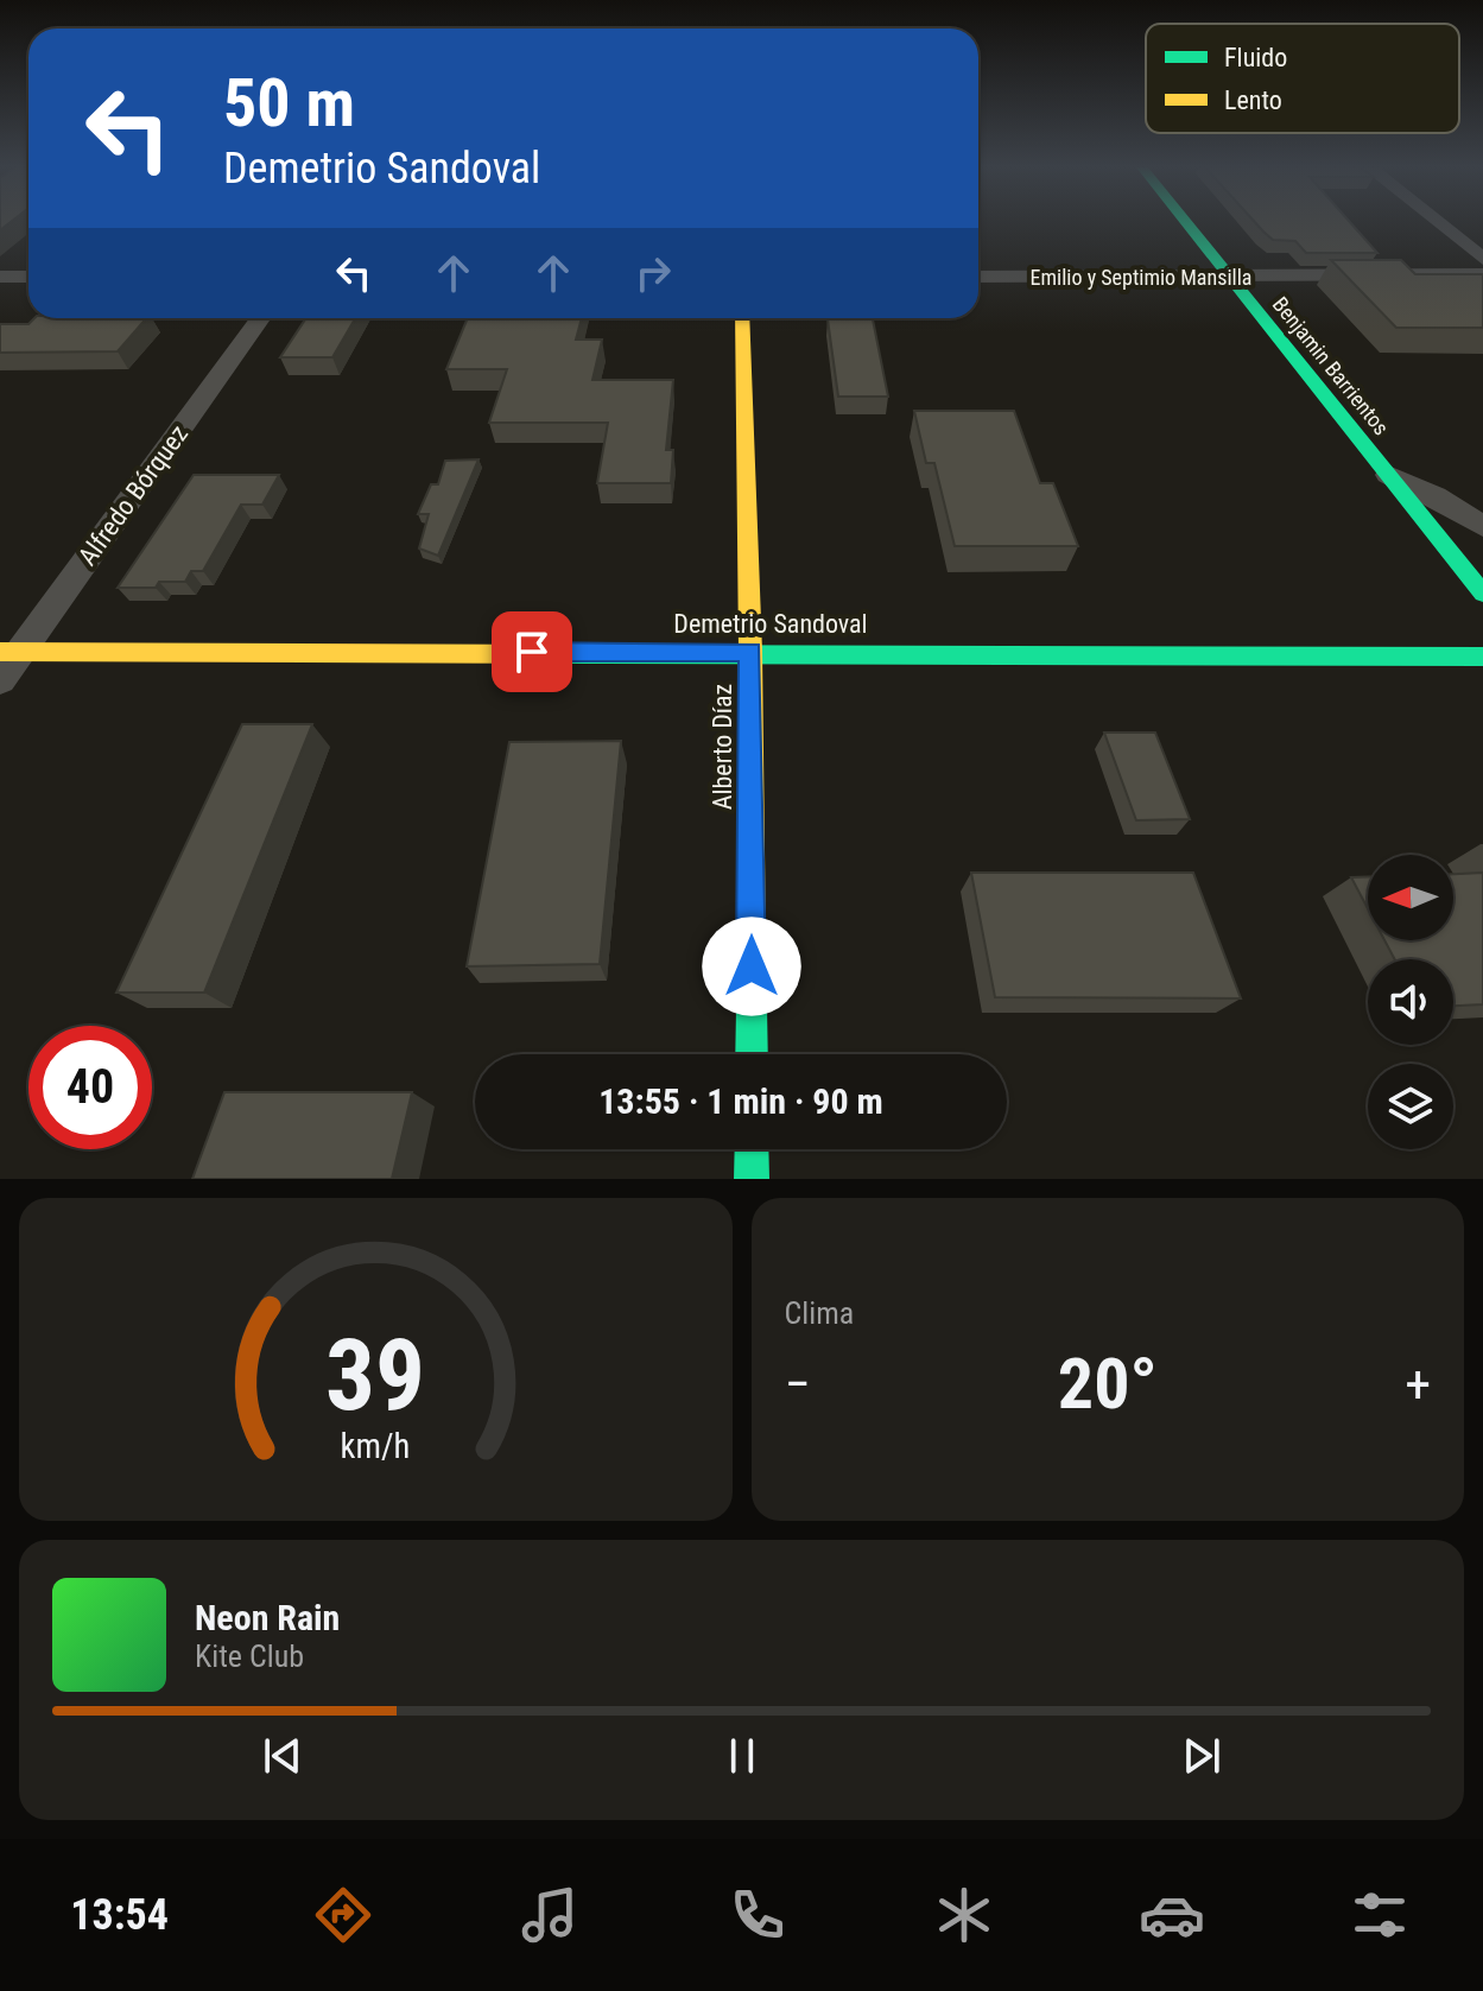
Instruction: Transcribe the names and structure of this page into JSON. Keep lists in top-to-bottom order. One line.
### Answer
{"streets":{"street":["Emilio y Septimio Mansilla","Benjamin Barrientos","Alfredo Bórquez","Demetrio Sandoval","Alberto Díaz"]},"crossings":[["Emilio y Septimio Mansilla","Benjamin Barrientos"],["Alfredo Bórquez","Demetrio Sandoval"],["Demetrio Sandoval","Alberto Díaz"]],"legend":["Fluido","Lento"],"north":"left","page":{"turn":["50 m","Demetrio Sandoval"],"limit":"40","trip":"13:55 · 1 min · 90 m","tile":"Clima","heat":["−","20°","+"],"song":["Neon Rain","Kite Club"],"tabs":"13:54","gauge":["39","km/h"]}}
